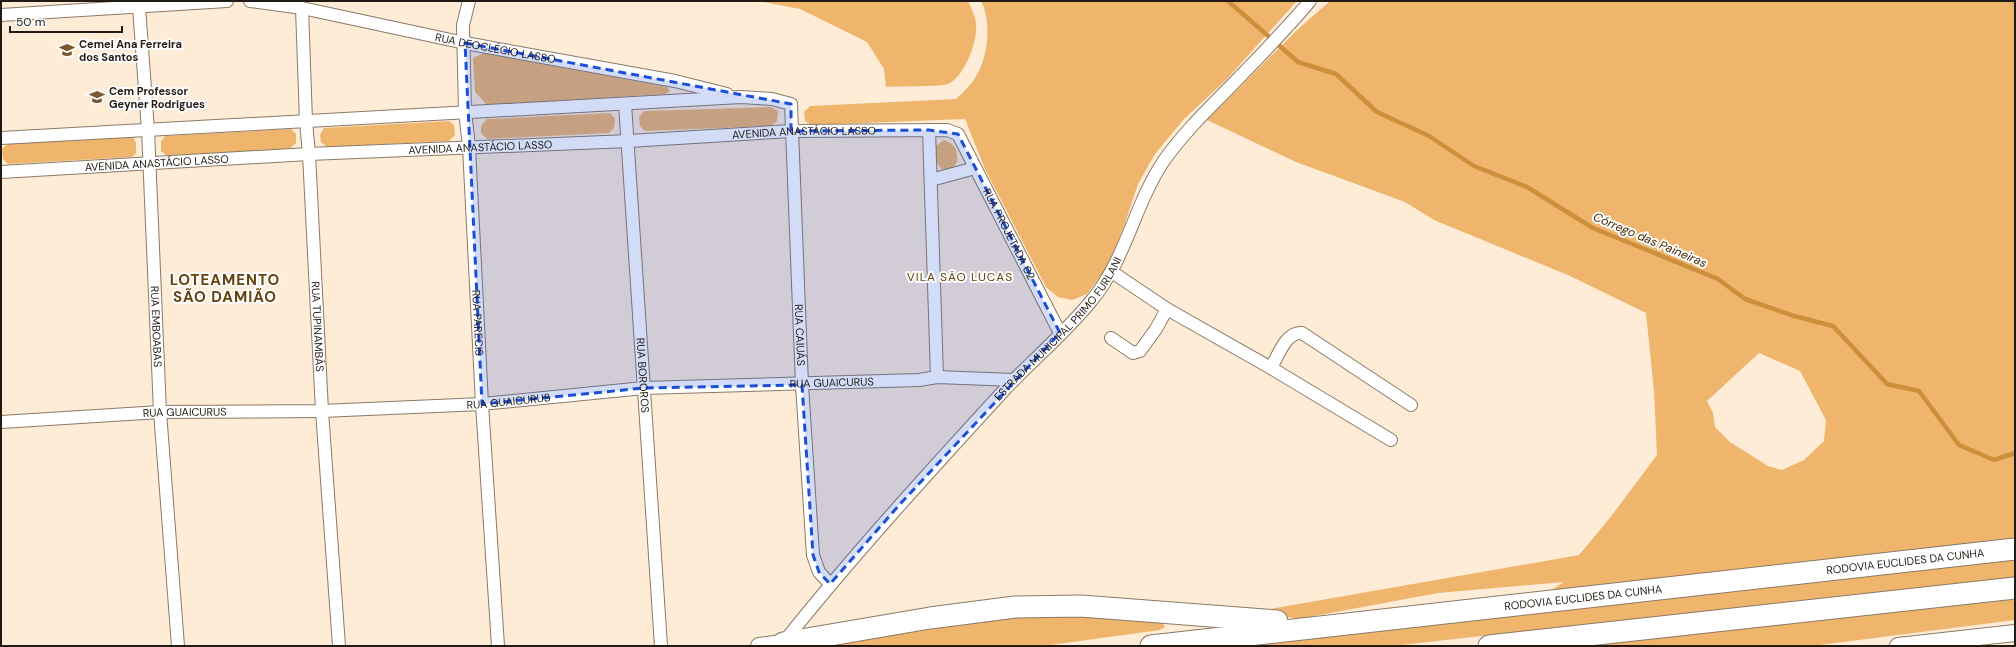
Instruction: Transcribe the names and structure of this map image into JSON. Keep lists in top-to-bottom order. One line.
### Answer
{"streets":{"highway":["RODOVIA EUCLIDES DA CUNHA"],"street":["RUA DEOCLÉCIO LASSO","AVENIDA ANASTÁCIO LASSO","RUA PROJETADA 02","RUA PARECIS","RUA EMBOABAS","RUA TUPINAMBÁS","ESTRADA MUNICIPAL PRIMO FURLANI","RUA CAIUÁS","RUA BOROROS","RUA GUAICURUS"]},"crossings":[["RUA DEOCLÉCIO LASSO","RUA PARECIS"],["RUA DEOCLÉCIO LASSO","RUA TUPINAMBÁS"],["RUA DEOCLÉCIO LASSO","RUA CAIUÁS"],["AVENIDA ANASTÁCIO LASSO","RUA PROJETADA 02"],["AVENIDA ANASTÁCIO LASSO","RUA PARECIS"],["AVENIDA ANASTÁCIO LASSO","RUA EMBOABAS"],["AVENIDA ANASTÁCIO LASSO","RUA TUPINAMBÁS"],["AVENIDA ANASTÁCIO LASSO","RUA CAIUÁS"],["AVENIDA ANASTÁCIO LASSO","RUA BOROROS"],["RUA PROJETADA 02","ESTRADA MUNICIPAL PRIMO FURLANI"],["RUA PARECIS","RUA GUAICURUS"],["RUA EMBOABAS","RUA GUAICURUS"],["RUA TUPINAMBÁS","RUA GUAICURUS"],["ESTRADA MUNICIPAL PRIMO FURLANI","RUA CAIUÁS"],["ESTRADA MUNICIPAL PRIMO FURLANI","RUA GUAICURUS"],["RUA CAIUÁS","RUA GUAICURUS"],["RUA BOROROS","RUA GUAICURUS"]],"districts":["VILA SÃO LUCAS","LOTEAMENTO SÃO DAMIÃO"],"water":["Córrego das Paineiras"],"places":{"school or university":["Cemei Ana Ferreira dos Santos","Cem Professor Geyner Rodrigues"]},"scale_bar":"50 m"}
